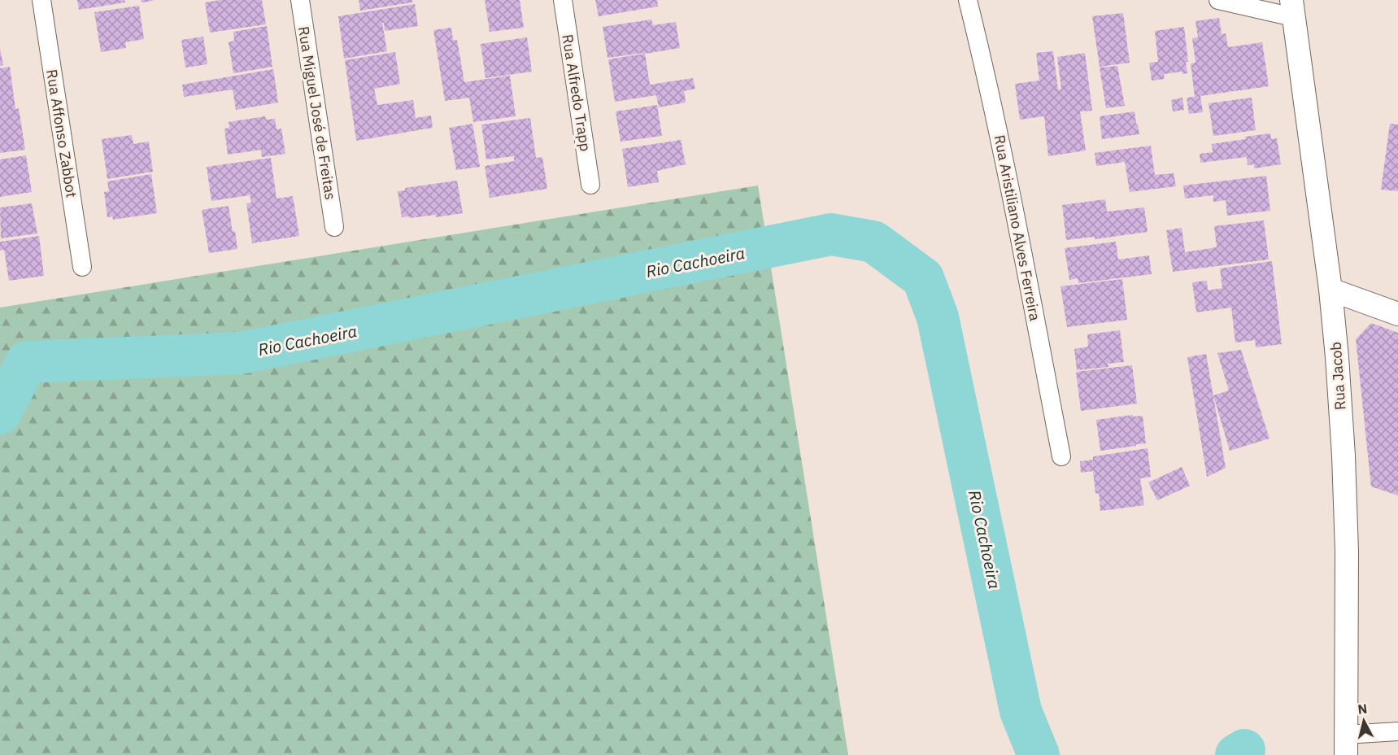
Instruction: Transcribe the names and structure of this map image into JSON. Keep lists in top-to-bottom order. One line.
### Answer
{"streets":{"street":["Rua Alfredo Trapp","Rua Miguel José de Freitas","Rua Affonso Zabbot","Rua Aristiliano Alves Ferreira","Rua Jacob"]},"water":["Rio Cachoeira"],"north":"top"}
